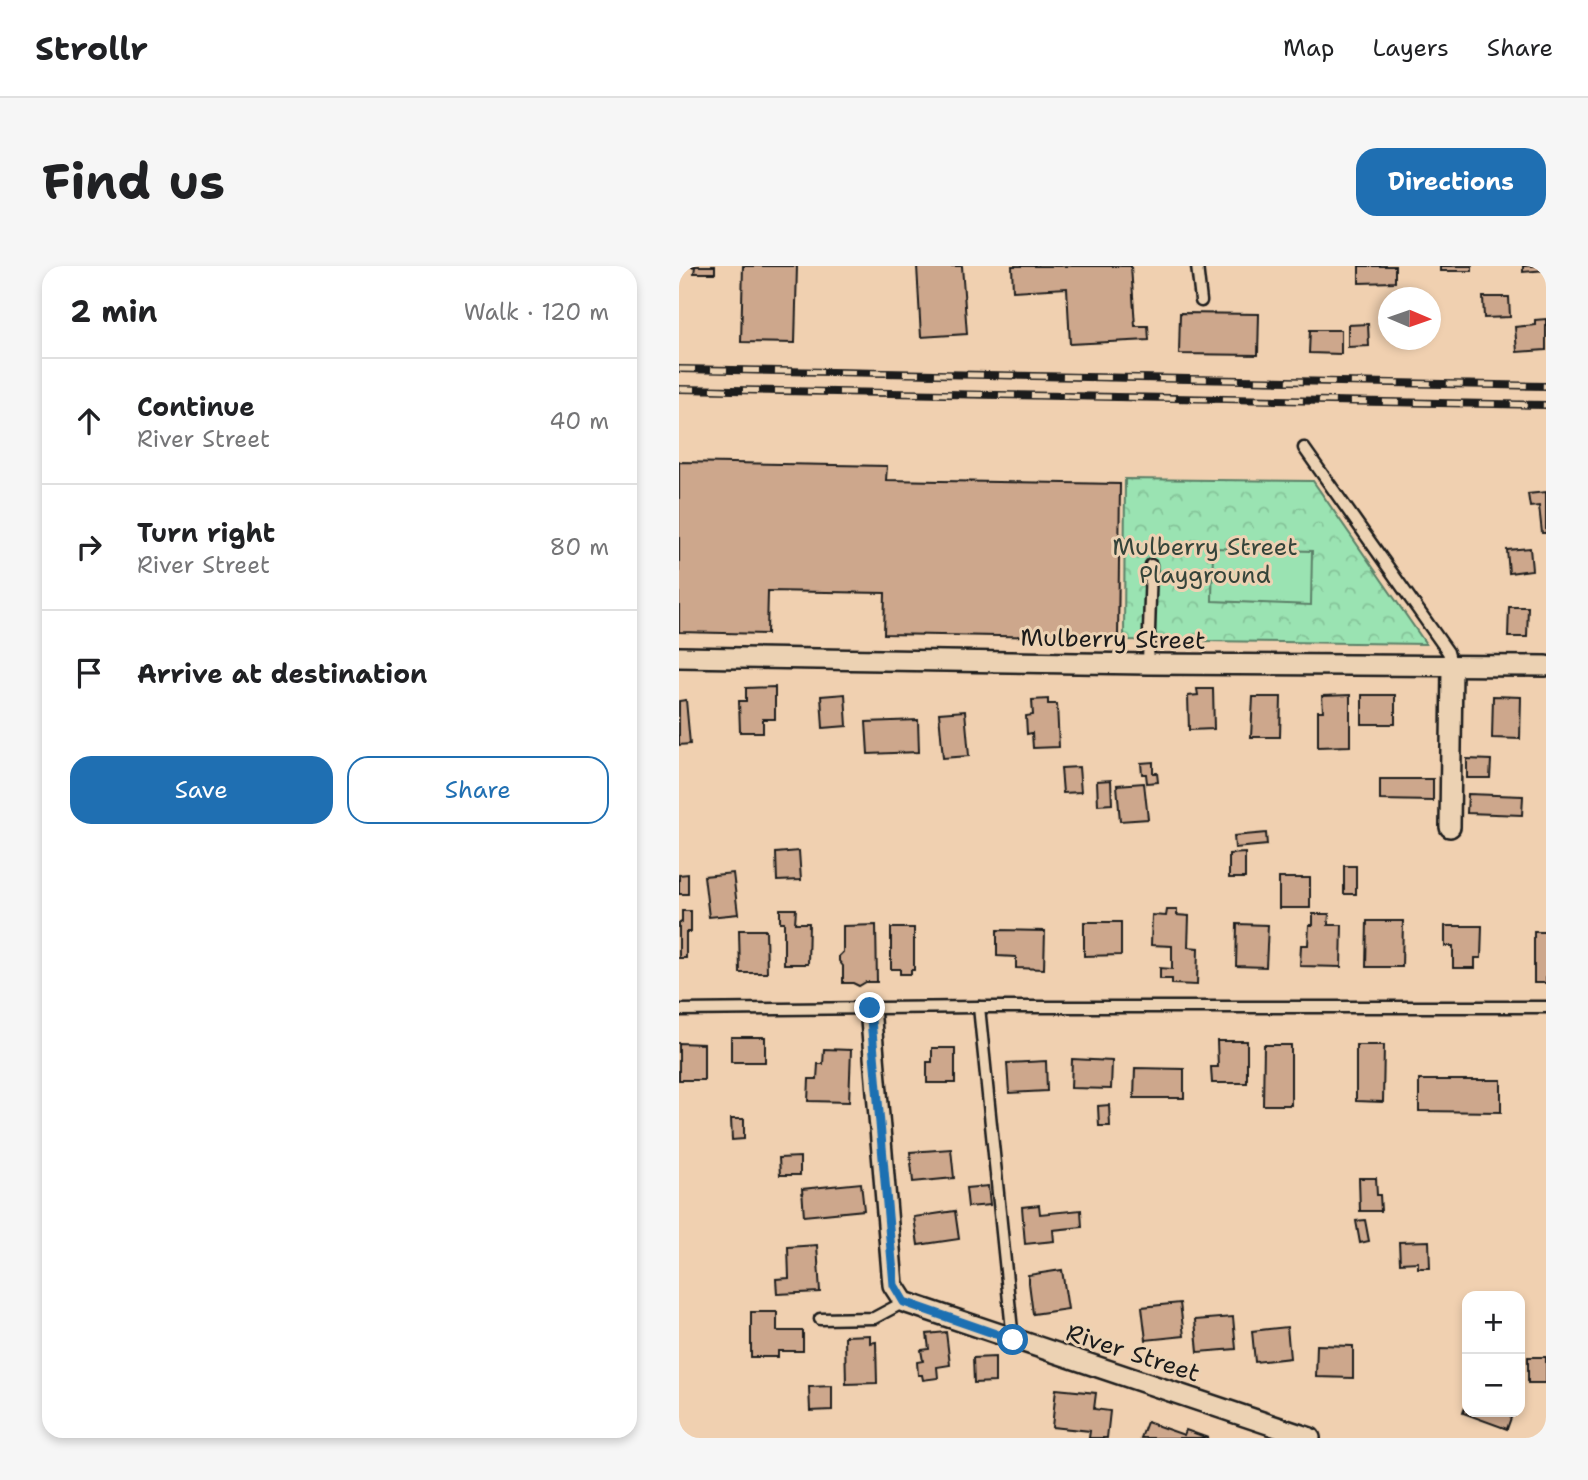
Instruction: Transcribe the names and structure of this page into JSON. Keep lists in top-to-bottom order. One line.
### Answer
{"streets":{"street":["Mulberry Street","River Street"]},"parks":["Mulberry Street Playground"],"north":"right","page":{"header":"Strollr","nav":["Map","Layers","Share"],"buttons":["Directions",["Save","Share"]],"title":"Find us","heading":["2 min","Walk · 120 m"],"list":[["Continue","River Street","40 m"],["Turn right","River Street","80 m"],"Arrive at destination"],"map_buttons":["+","−"]}}
